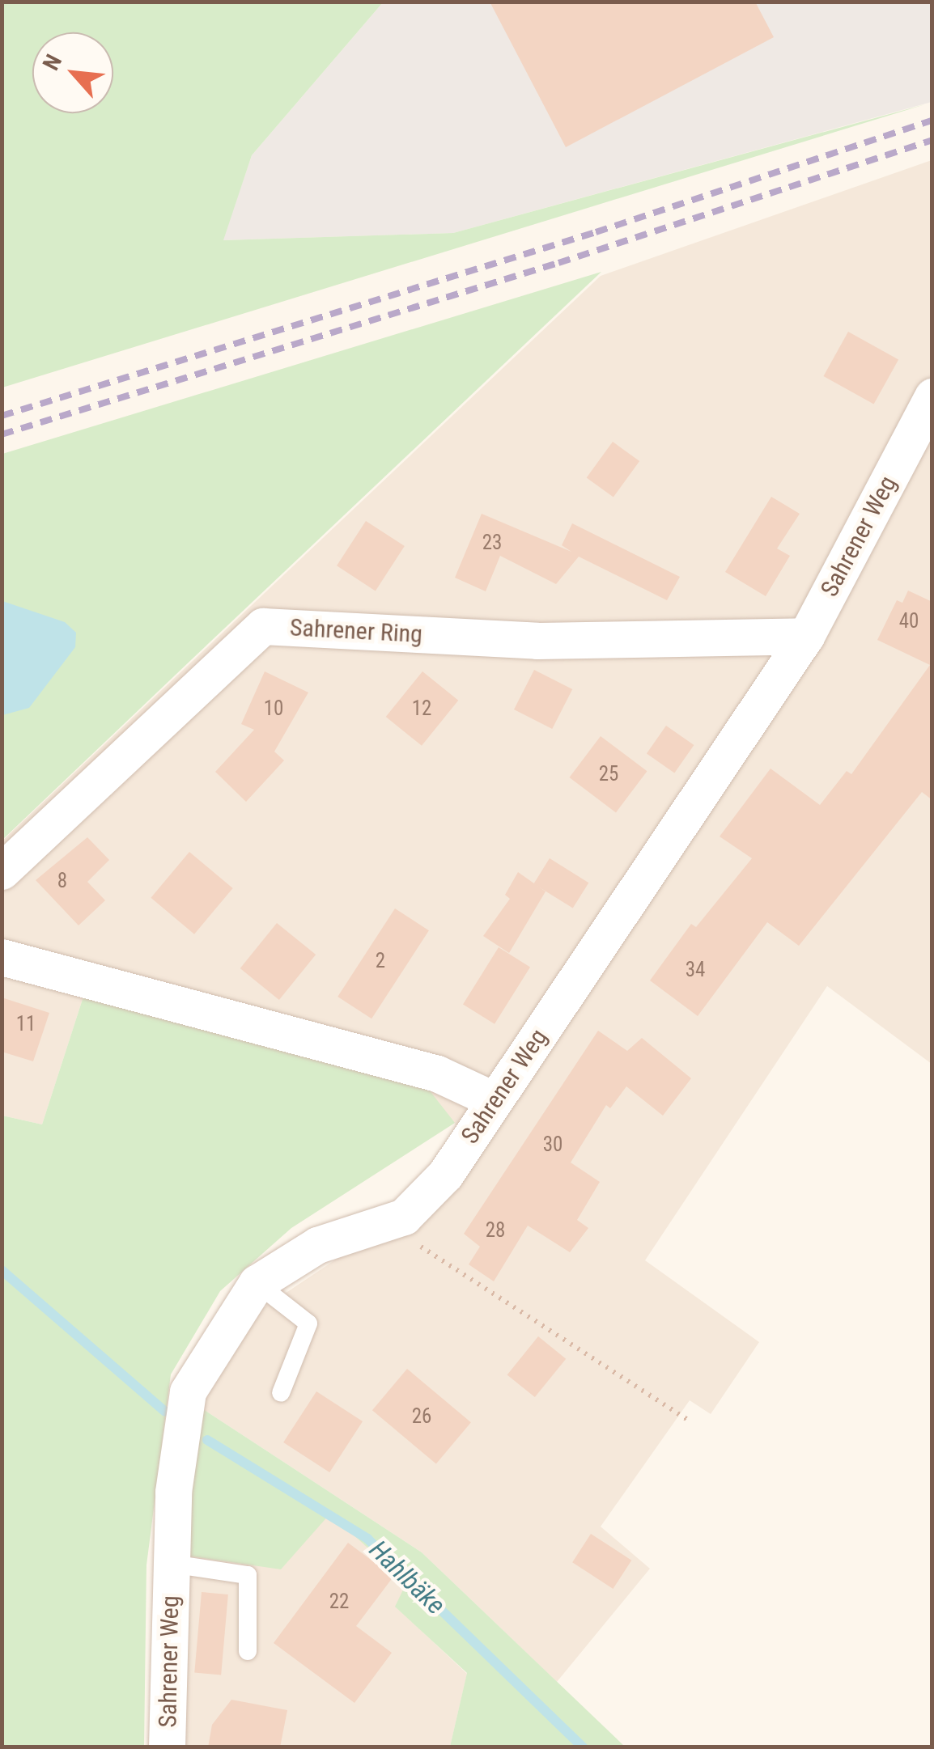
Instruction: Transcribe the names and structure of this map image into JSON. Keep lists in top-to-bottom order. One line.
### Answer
{"streets":{"street":["Sahrener Weg","Sahrener Ring"]},"crossings":[["Sahrener Weg","Sahrener Ring"]],"water":["Hahlbäke"],"house_numbers":["23","40","10","12","25","8","2","34","11","30","28","26","22"],"north":"top left"}
